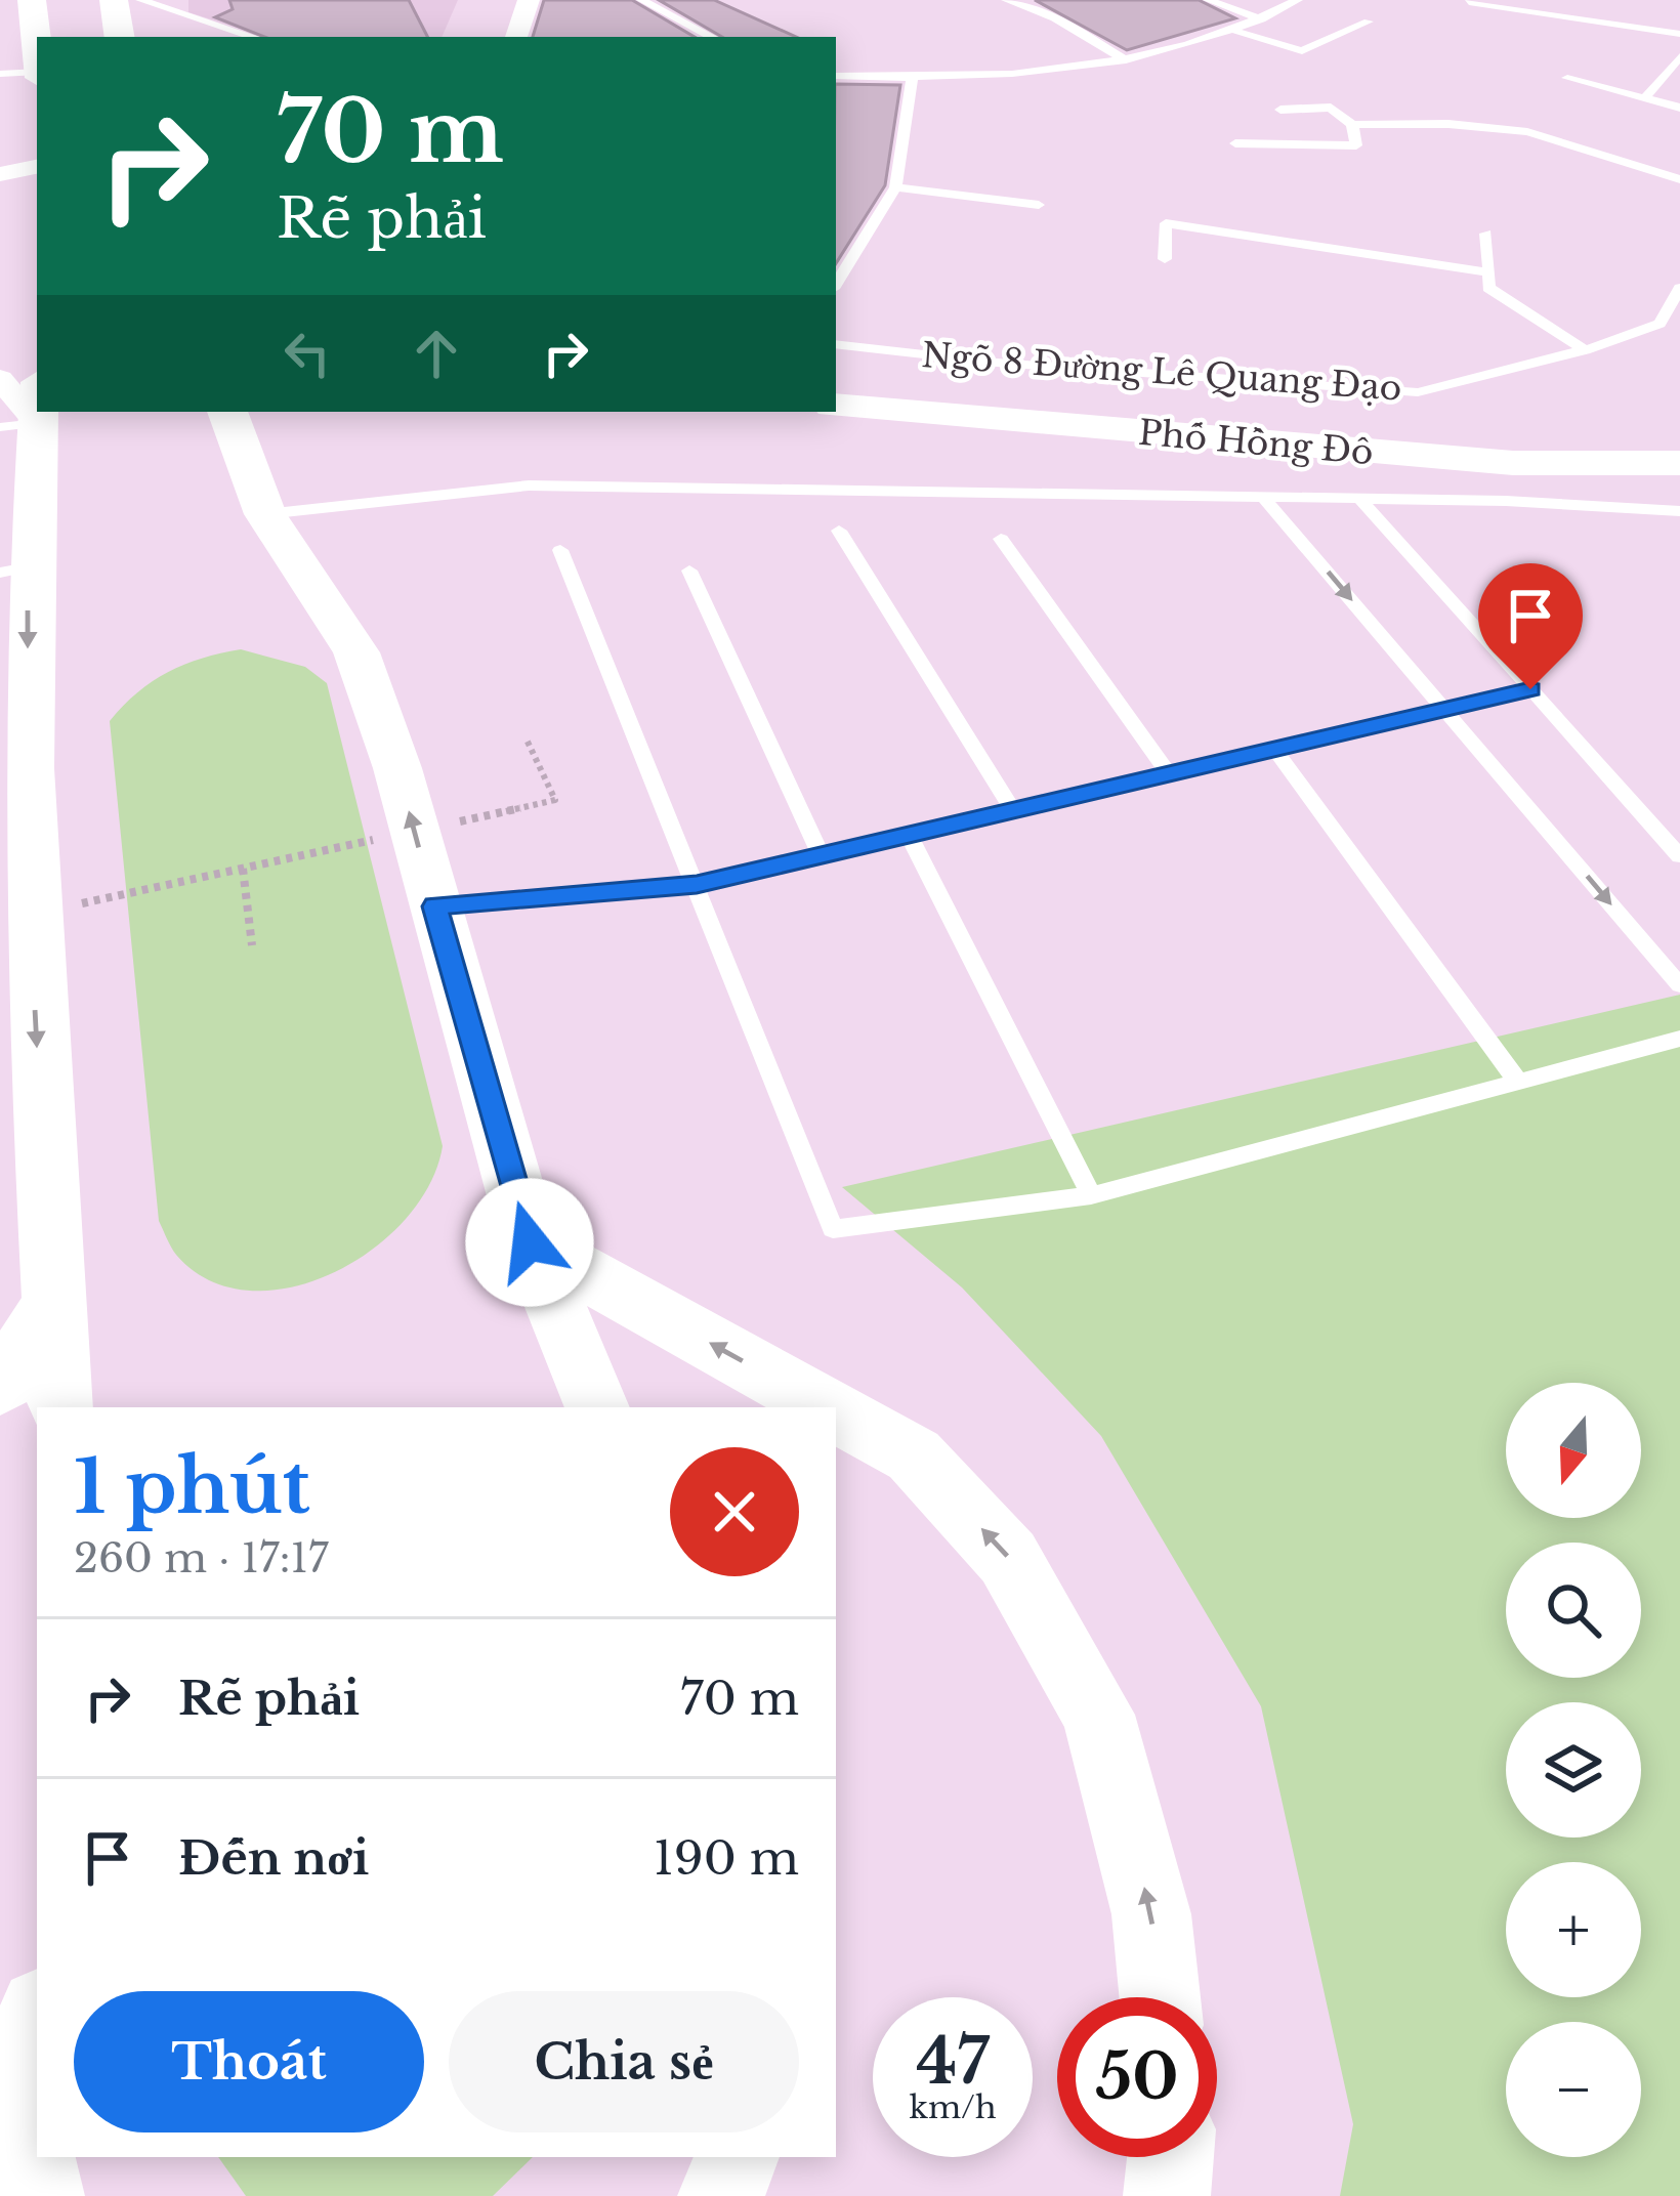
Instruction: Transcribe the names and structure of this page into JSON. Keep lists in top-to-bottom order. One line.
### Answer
{"streets":{"main road":["Phố Hồng Đô"],"lane":["Ngõ 8 Đường Lê Quang Đạo"]},"north":"bottom","page":{"turn":["70 m","Rẽ phải"],"map_buttons":["+","−"],"heading":["1 phút","260 m · 17:17"],"list":[{"name":"Rẽ phải","value":"70 m"},{"name":"Đến nơi","value":"190 m"}],"buttons":["Thoát","Chia sẻ"],"speed":"47 km/h","limit":"50"}}
